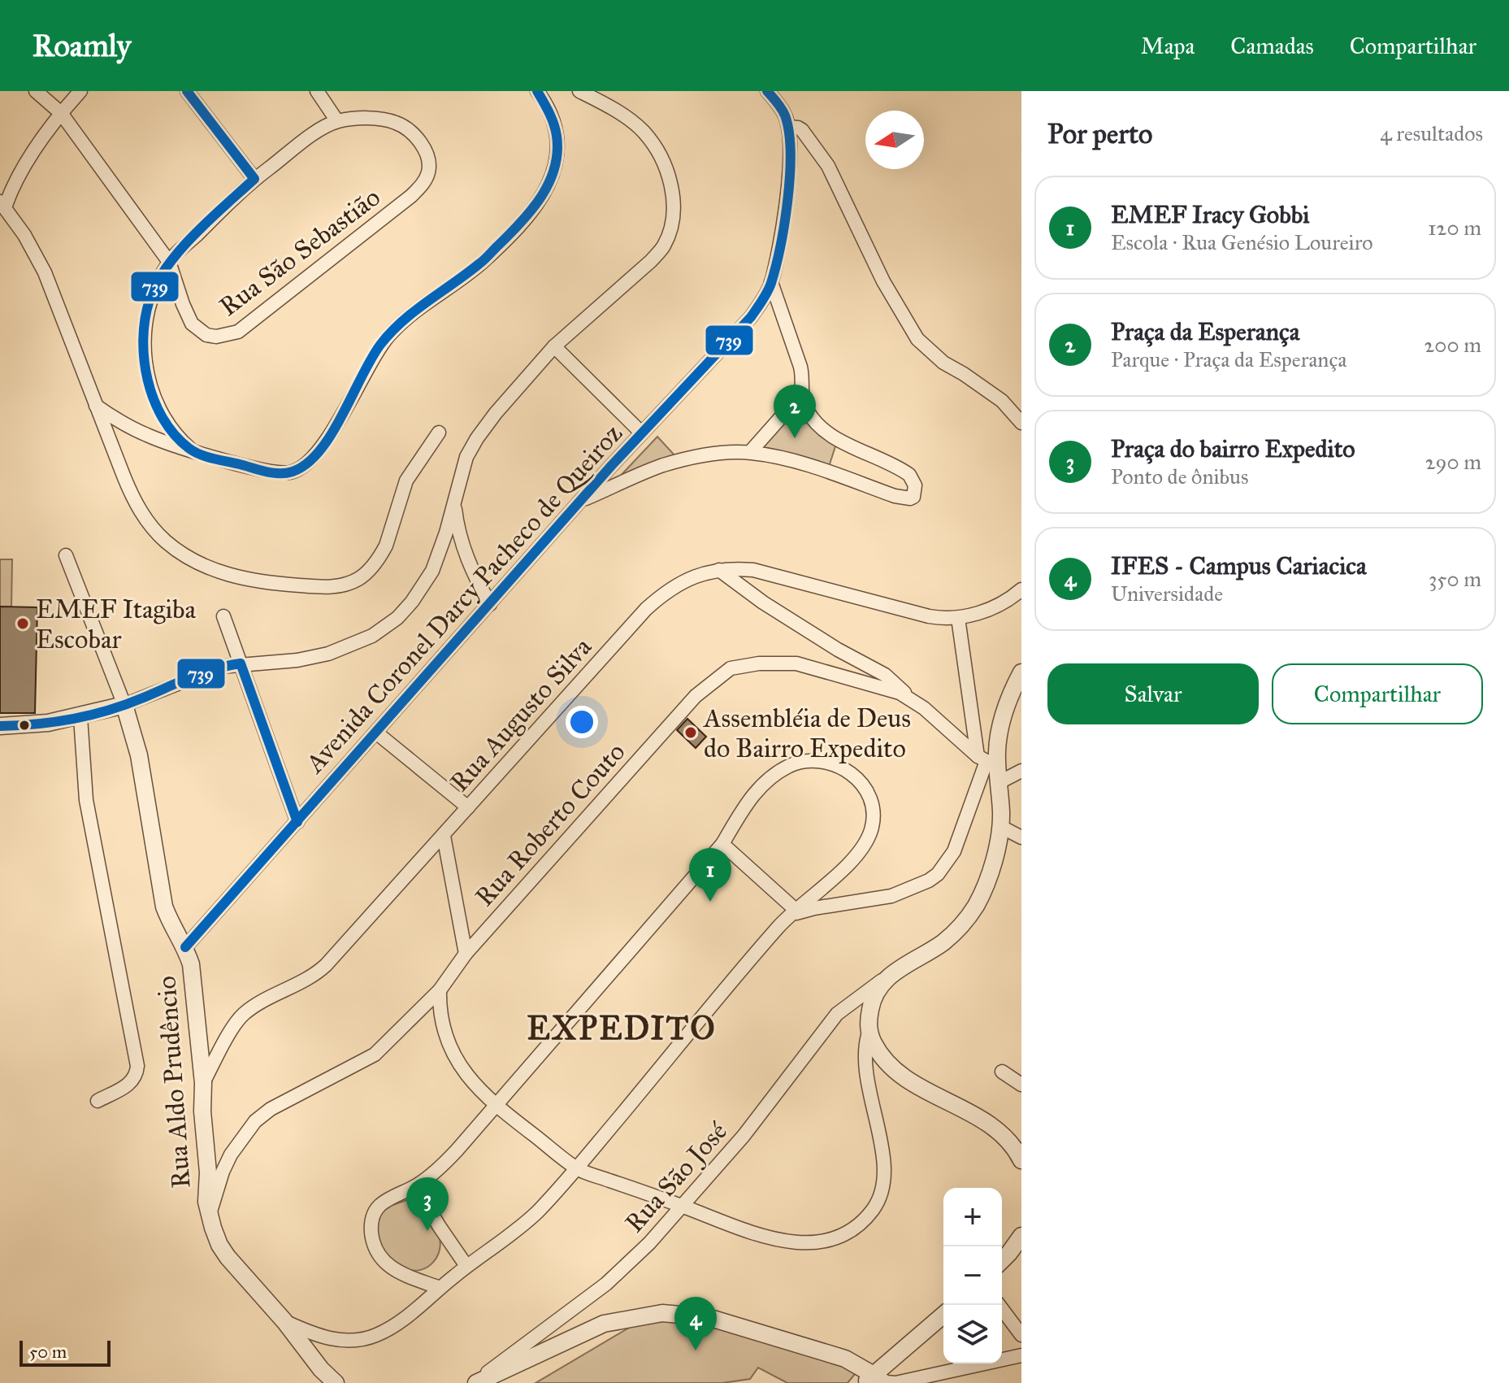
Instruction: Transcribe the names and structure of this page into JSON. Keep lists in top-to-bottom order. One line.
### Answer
{"streets":{"street":["Rua São Sebastião","Avenida Coronel Darcy Pacheco de Queiroz","Rua Augusto Silva","Rua Roberto Couto","Rua Aldo Prudêncio","Rua São José"]},"crossings":[["Avenida Coronel Darcy Pacheco de Queiroz","Rua Aldo Prudêncio"],["Rua Augusto Silva","Rua Aldo Prudêncio"],["Rua Roberto Couto","Rua Aldo Prudêncio"]],"districts":["EXPEDITO"],"places":["EMEF Itagiba Escobar","Assembléia de Deus do Bairro Expedito"],"lines":["transit line 739"],"scale_bar":"50 m","north":"left","page":{"header":"Roamly","nav":["Mapa","Camadas","Compartilhar"],"heading":["Por perto","4 resultados"],"list":[{"mark":"1","name":"EMEF Iracy Gobbi","note":"Escola · Rua Genésio Loureiro","value":"120 m"},{"mark":"2","name":"Praça da Esperança","note":"Parque · Praça da Esperança","value":"200 m"},{"mark":"3","name":"Praça do bairro Expedito","note":"Ponto de ônibus","value":"290 m"},{"mark":"4","name":"IFES - Campus Cariacica","note":"Universidade","value":"350 m"}],"pins":["2","1","3","4"],"buttons":["Salvar","Compartilhar"],"map_buttons":["+","−"],"scale":"50 m"}}
